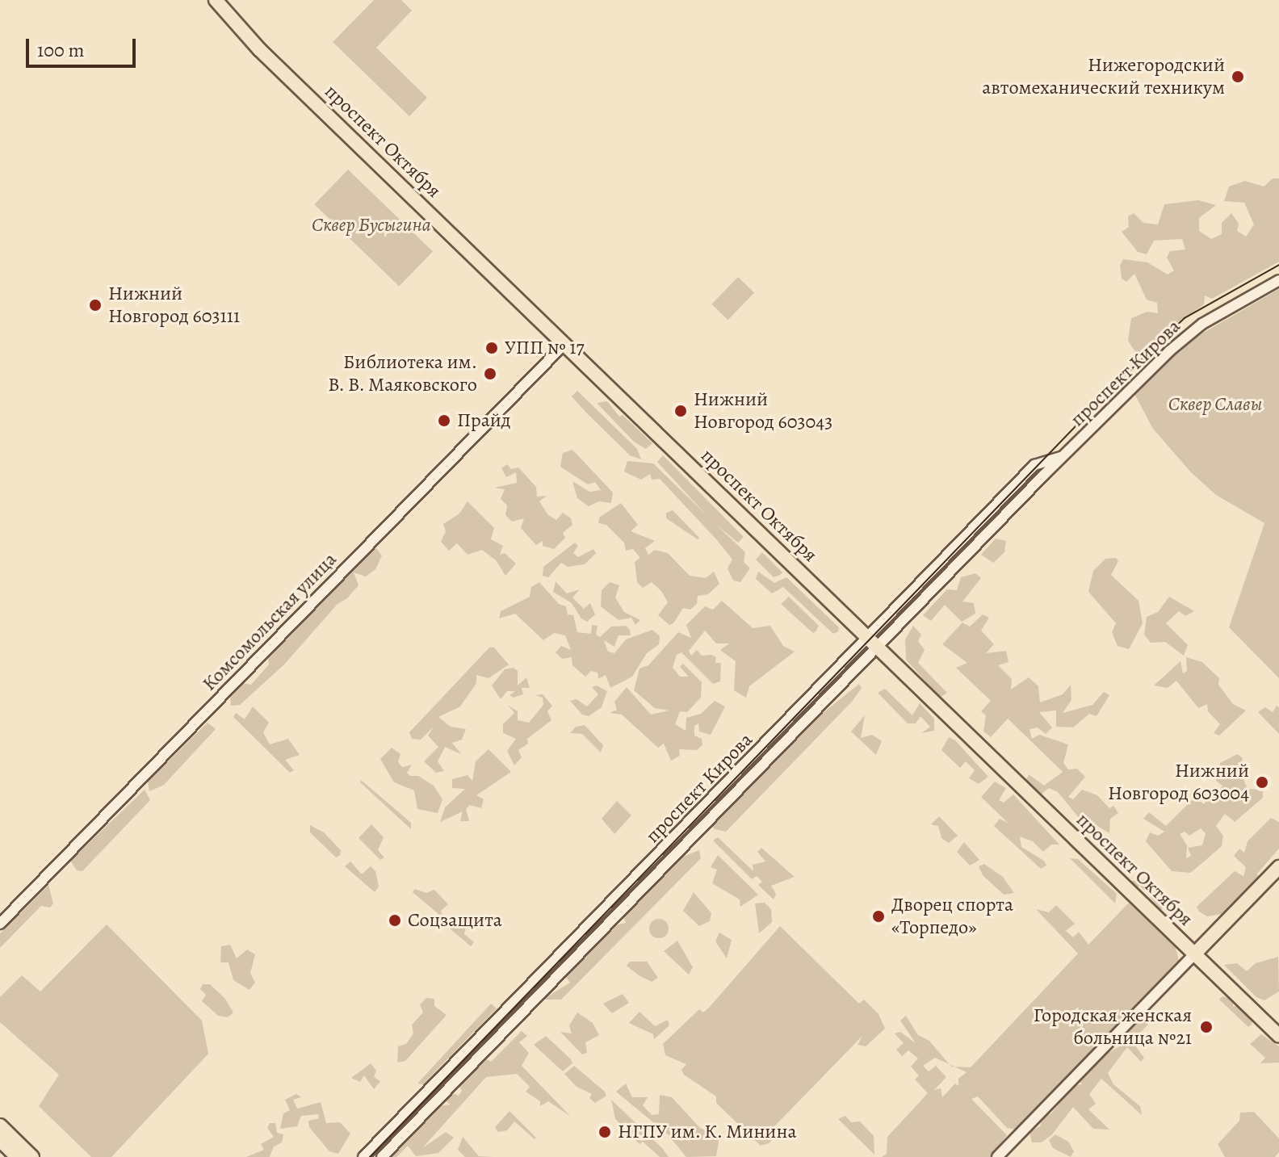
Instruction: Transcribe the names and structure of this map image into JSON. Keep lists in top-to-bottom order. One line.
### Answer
{"streets":{"main road":["проспект Октября"],"street":["проспект Кирова","Комсомольская улица"]},"crossings":[["проспект Октября","проспект Кирова"],["проспект Октября","Комсомольская улица"]],"parks":["Сквер Бусыгина","Сквер Славы"],"places":["Нижегородский автомеханический техникум","Нижний Новгород 603111","УПП № 17","Библиотека им. В. В. Маяковского","Нижний Новгород 603043","Прайд","Нижний Новгород 603004","Дворец спорта «Торпедо»","Соцзащита","Городская женская больница №21","НГПУ им. К. Минина"],"scale_bar":"100 m"}
